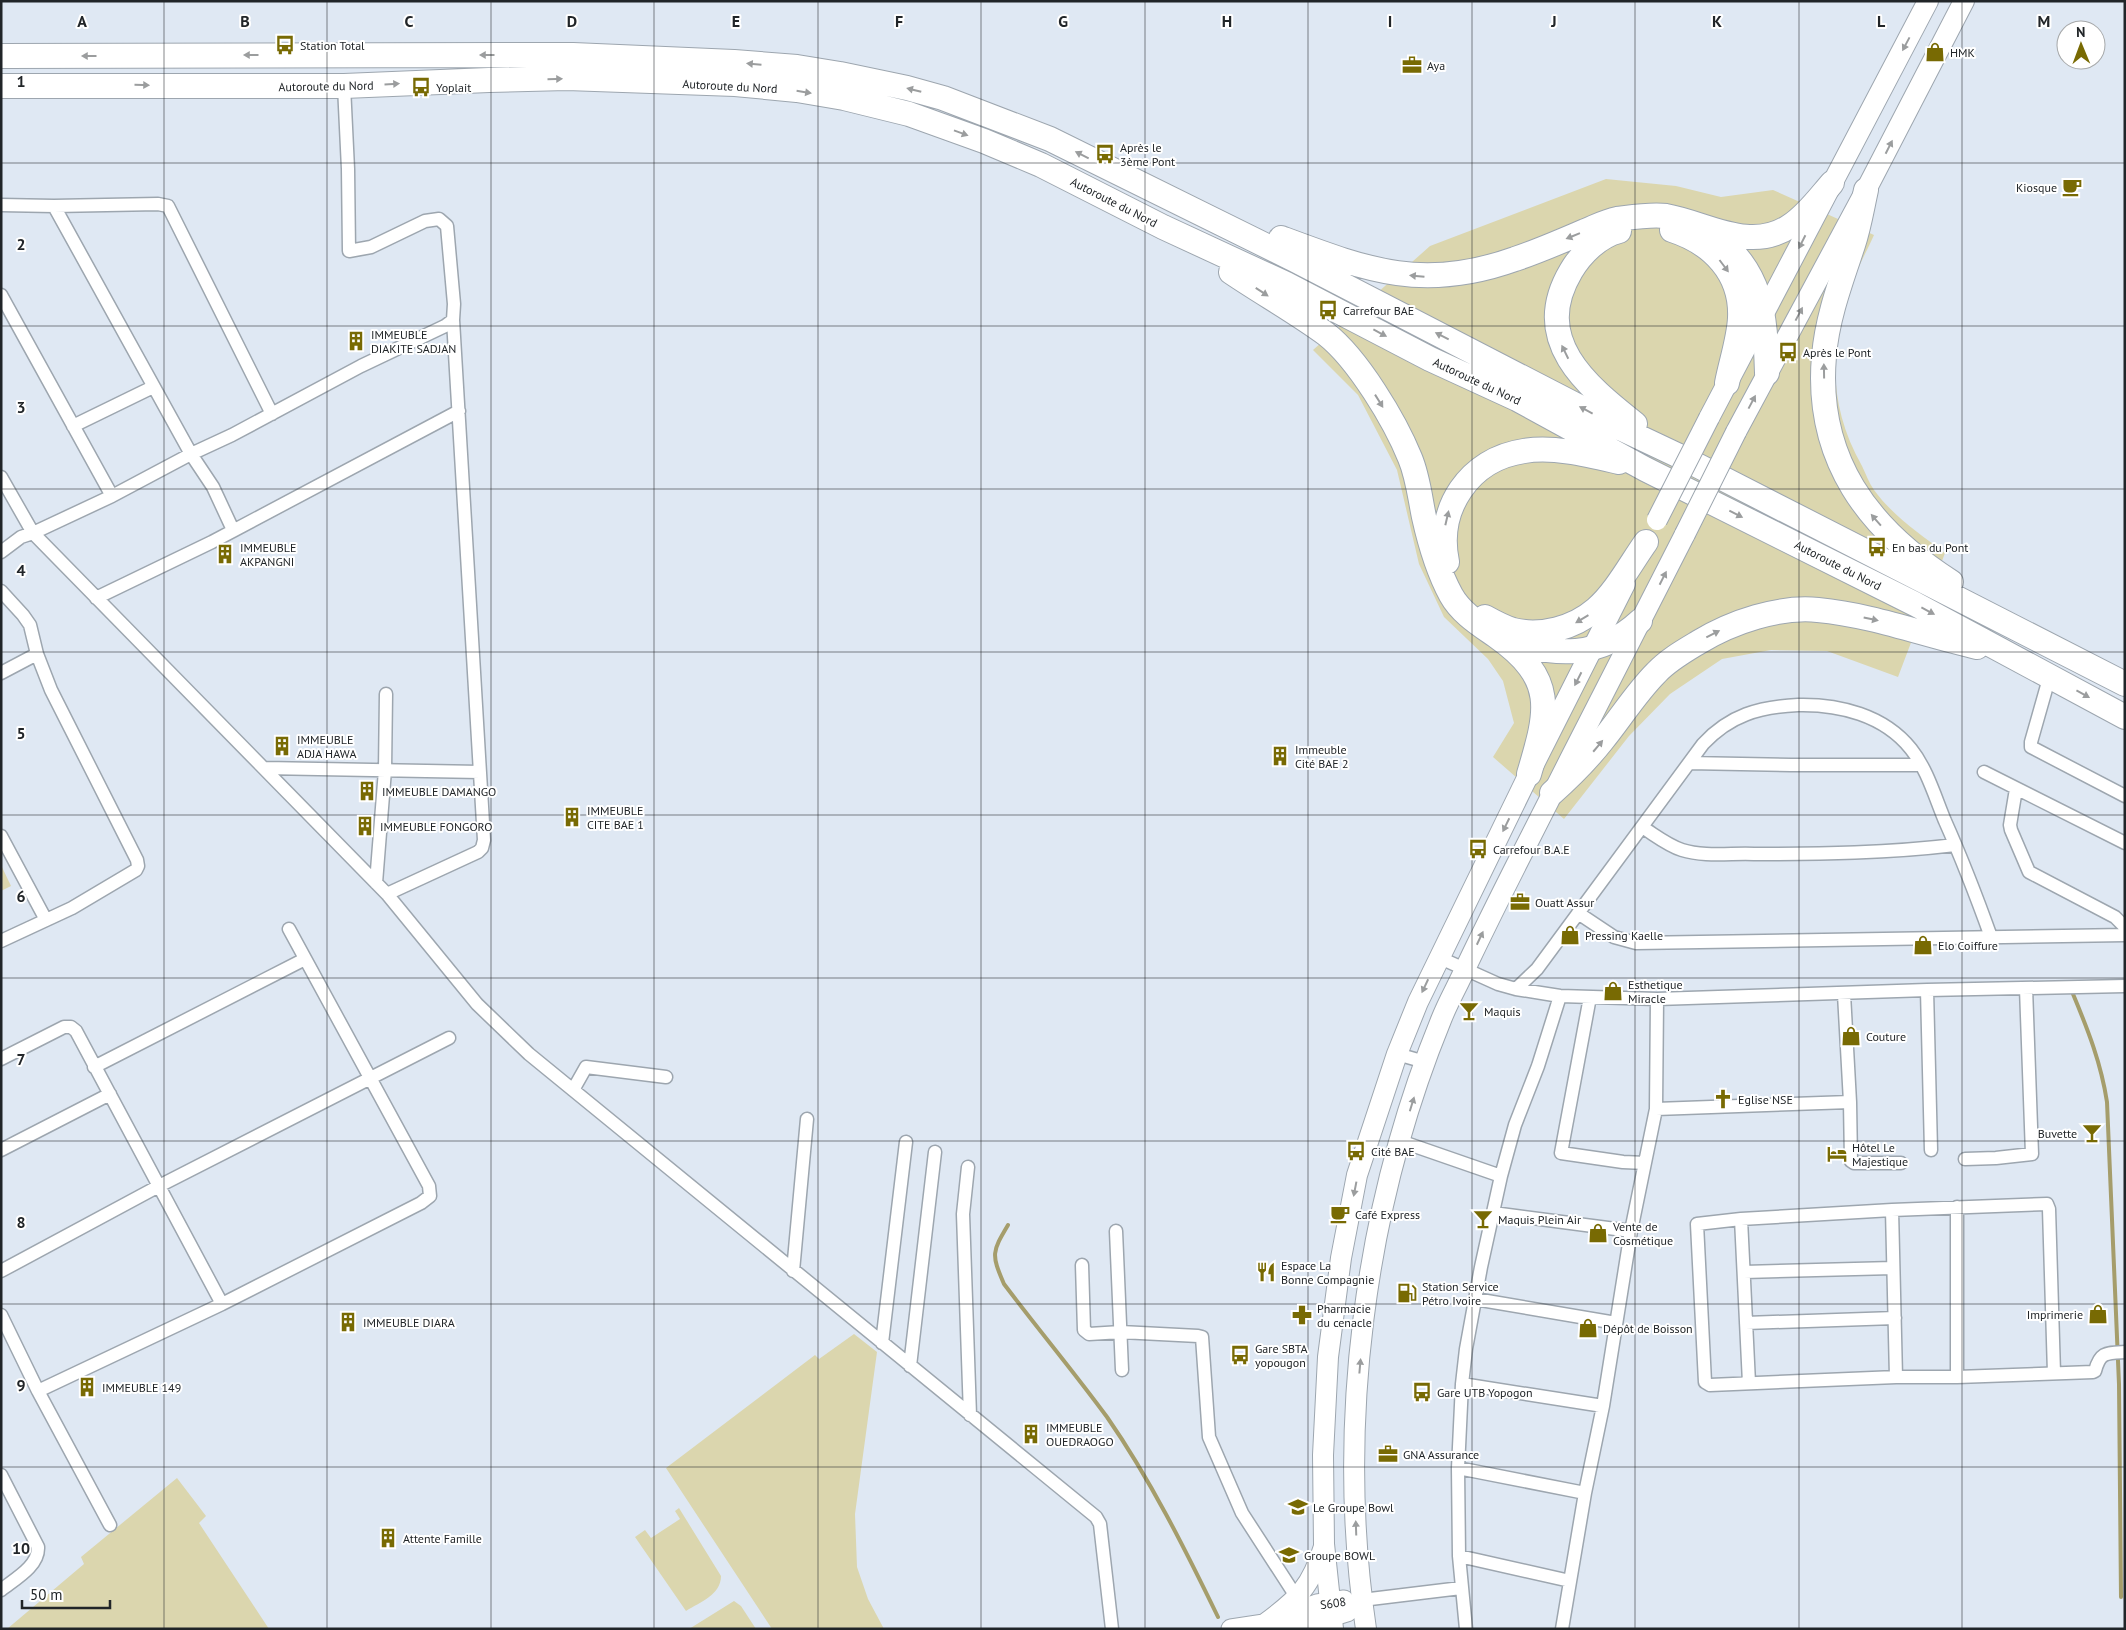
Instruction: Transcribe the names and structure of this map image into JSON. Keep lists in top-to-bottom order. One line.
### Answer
{"streets":{"highway":["Autoroute du Nord"],"street":["S608"]},"places":{"bus stop":["Station Total","Yoplait","Après le 3ème Pont","Carrefour BAE","Après le Pont","En bas du Pont","Carrefour B.A.E","Cité BAE","Gare SBTA yopougon","Gare UTB Yopogon"],"shop":["HMK","Pressing Kaelle","Elo Coiffure","Esthetique Miracle","Couture","Vente de Cosmétique","Imprimerie","Dépôt de Boisson"],"office":["Aya","Ouatt Assur","GNA Assurance"],"cafe":["Kiosque","Café Express"],"building":["IMMEUBLE DIAKITE SADJAN","IMMEUBLE AKPANGNI","IMMEUBLE ADJA HAWA","Immeuble Cité BAE 2","IMMEUBLE DAMANGO","IMMEUBLE CITE BAE 1","IMMEUBLE FONGORO","IMMEUBLE DIARA","IMMEUBLE 149","IMMEUBLE OUEDRAOGO","Attente Famille"],"bar":["Maquis","Buvette","Maquis Plein Air"],"church":["Eglise NSE"],"hotel":["Hôtel Le Majestique"],"restaurant":["Espace La Bonne Compagnie"],"fuel station":["Station Service Pétro Ivoire"],"pharmacy":["Pharmacie du cenacle"],"school or university":["Le Groupe Bowl","Groupe BOWL"]},"scale_bar":"50 m","north":"top","grid":{"columns":["A","B","C","D","E","F","G","H","I","J","K","L","M"],"rows":["1","2","3","4","5","6","7","8","9","10"]}}
